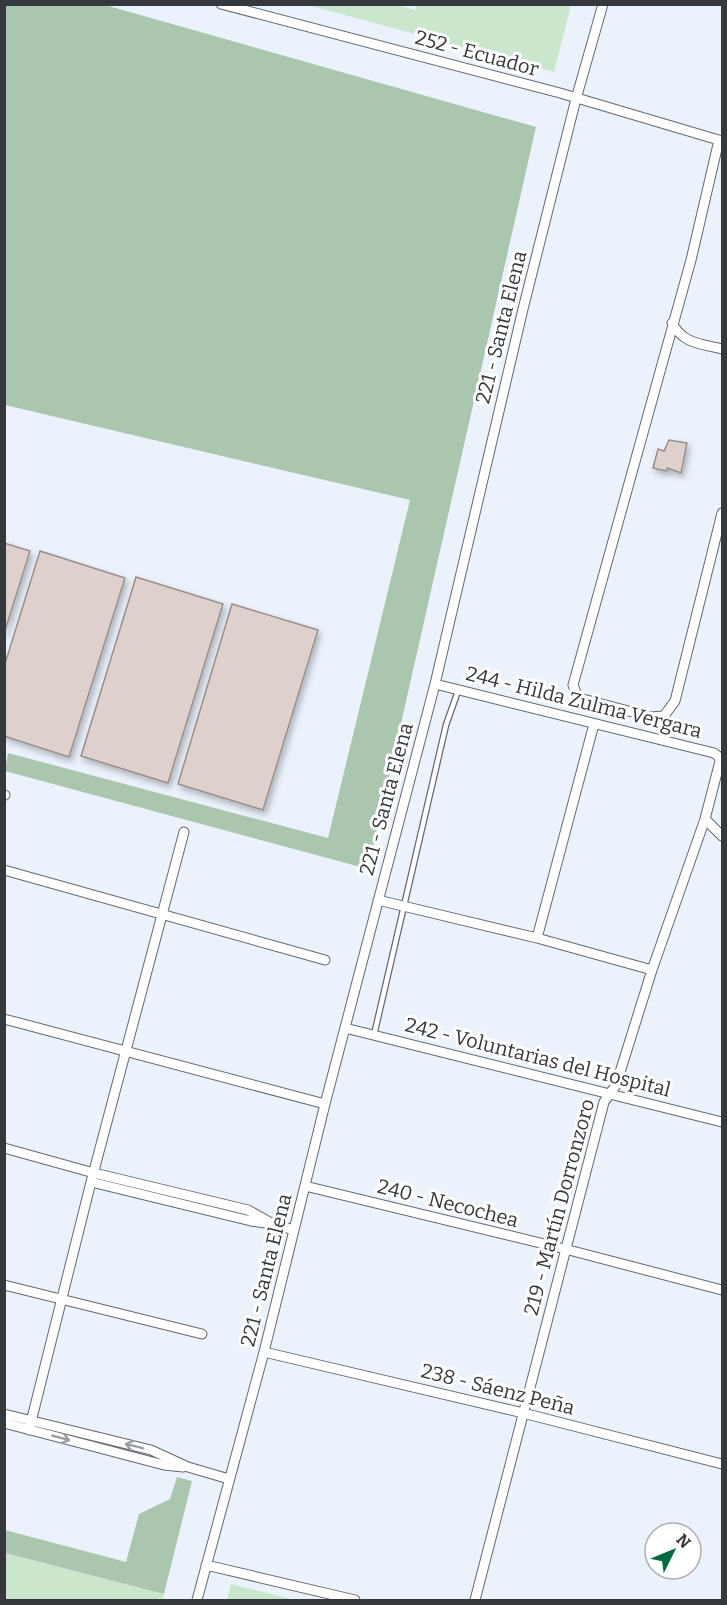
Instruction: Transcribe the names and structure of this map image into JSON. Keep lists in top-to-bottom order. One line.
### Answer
{"streets":{"street":["252 - Ecuador","221 - Santa Elena","244 - Hilda Zulma Vergara","242 - Voluntarias del Hospital","240 - Necochea","219 - Martín Dorronzoro","238 - Sáenz Peña"]},"crossings":[["252 - Ecuador","221 - Santa Elena"],["221 - Santa Elena","244 - Hilda Zulma Vergara"],["221 - Santa Elena","242 - Voluntarias del Hospital"],["221 - Santa Elena","240 - Necochea"],["221 - Santa Elena","238 - Sáenz Peña"],["244 - Hilda Zulma Vergara","219 - Martín Dorronzoro"],["242 - Voluntarias del Hospital","219 - Martín Dorronzoro"],["240 - Necochea","219 - Martín Dorronzoro"],["219 - Martín Dorronzoro","238 - Sáenz Peña"]],"north":"top right"}
